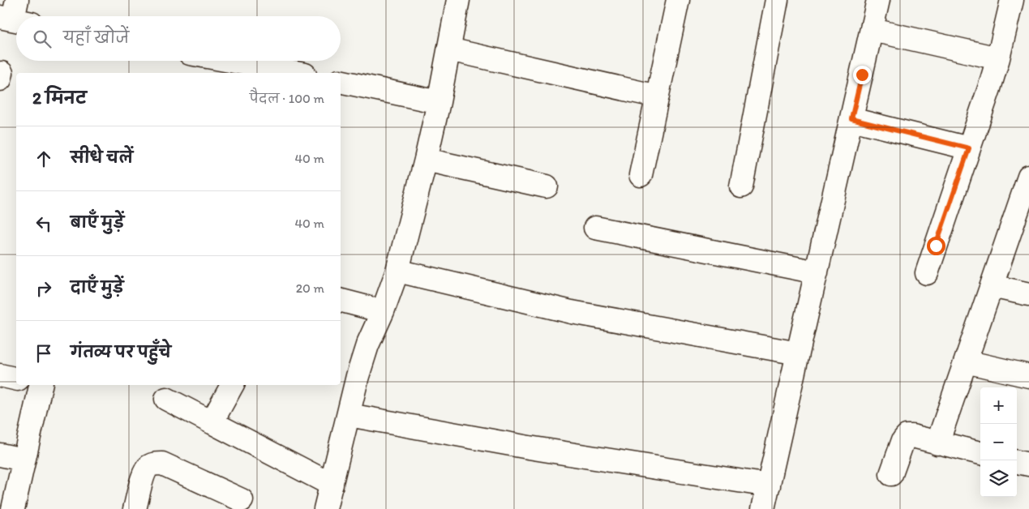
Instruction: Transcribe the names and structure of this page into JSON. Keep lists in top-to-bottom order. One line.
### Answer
{"page":{"search":"यहाँ खोजें","heading":["2 मिनट","पैदल · 100 m"],"list":[["सीधे चलें","40 m"],["बाएँ मुड़ें","40 m"],["दाएँ मुड़ें","20 m"],"गंतव्य पर पहुँचे"],"map_buttons":["+","−"]}}
